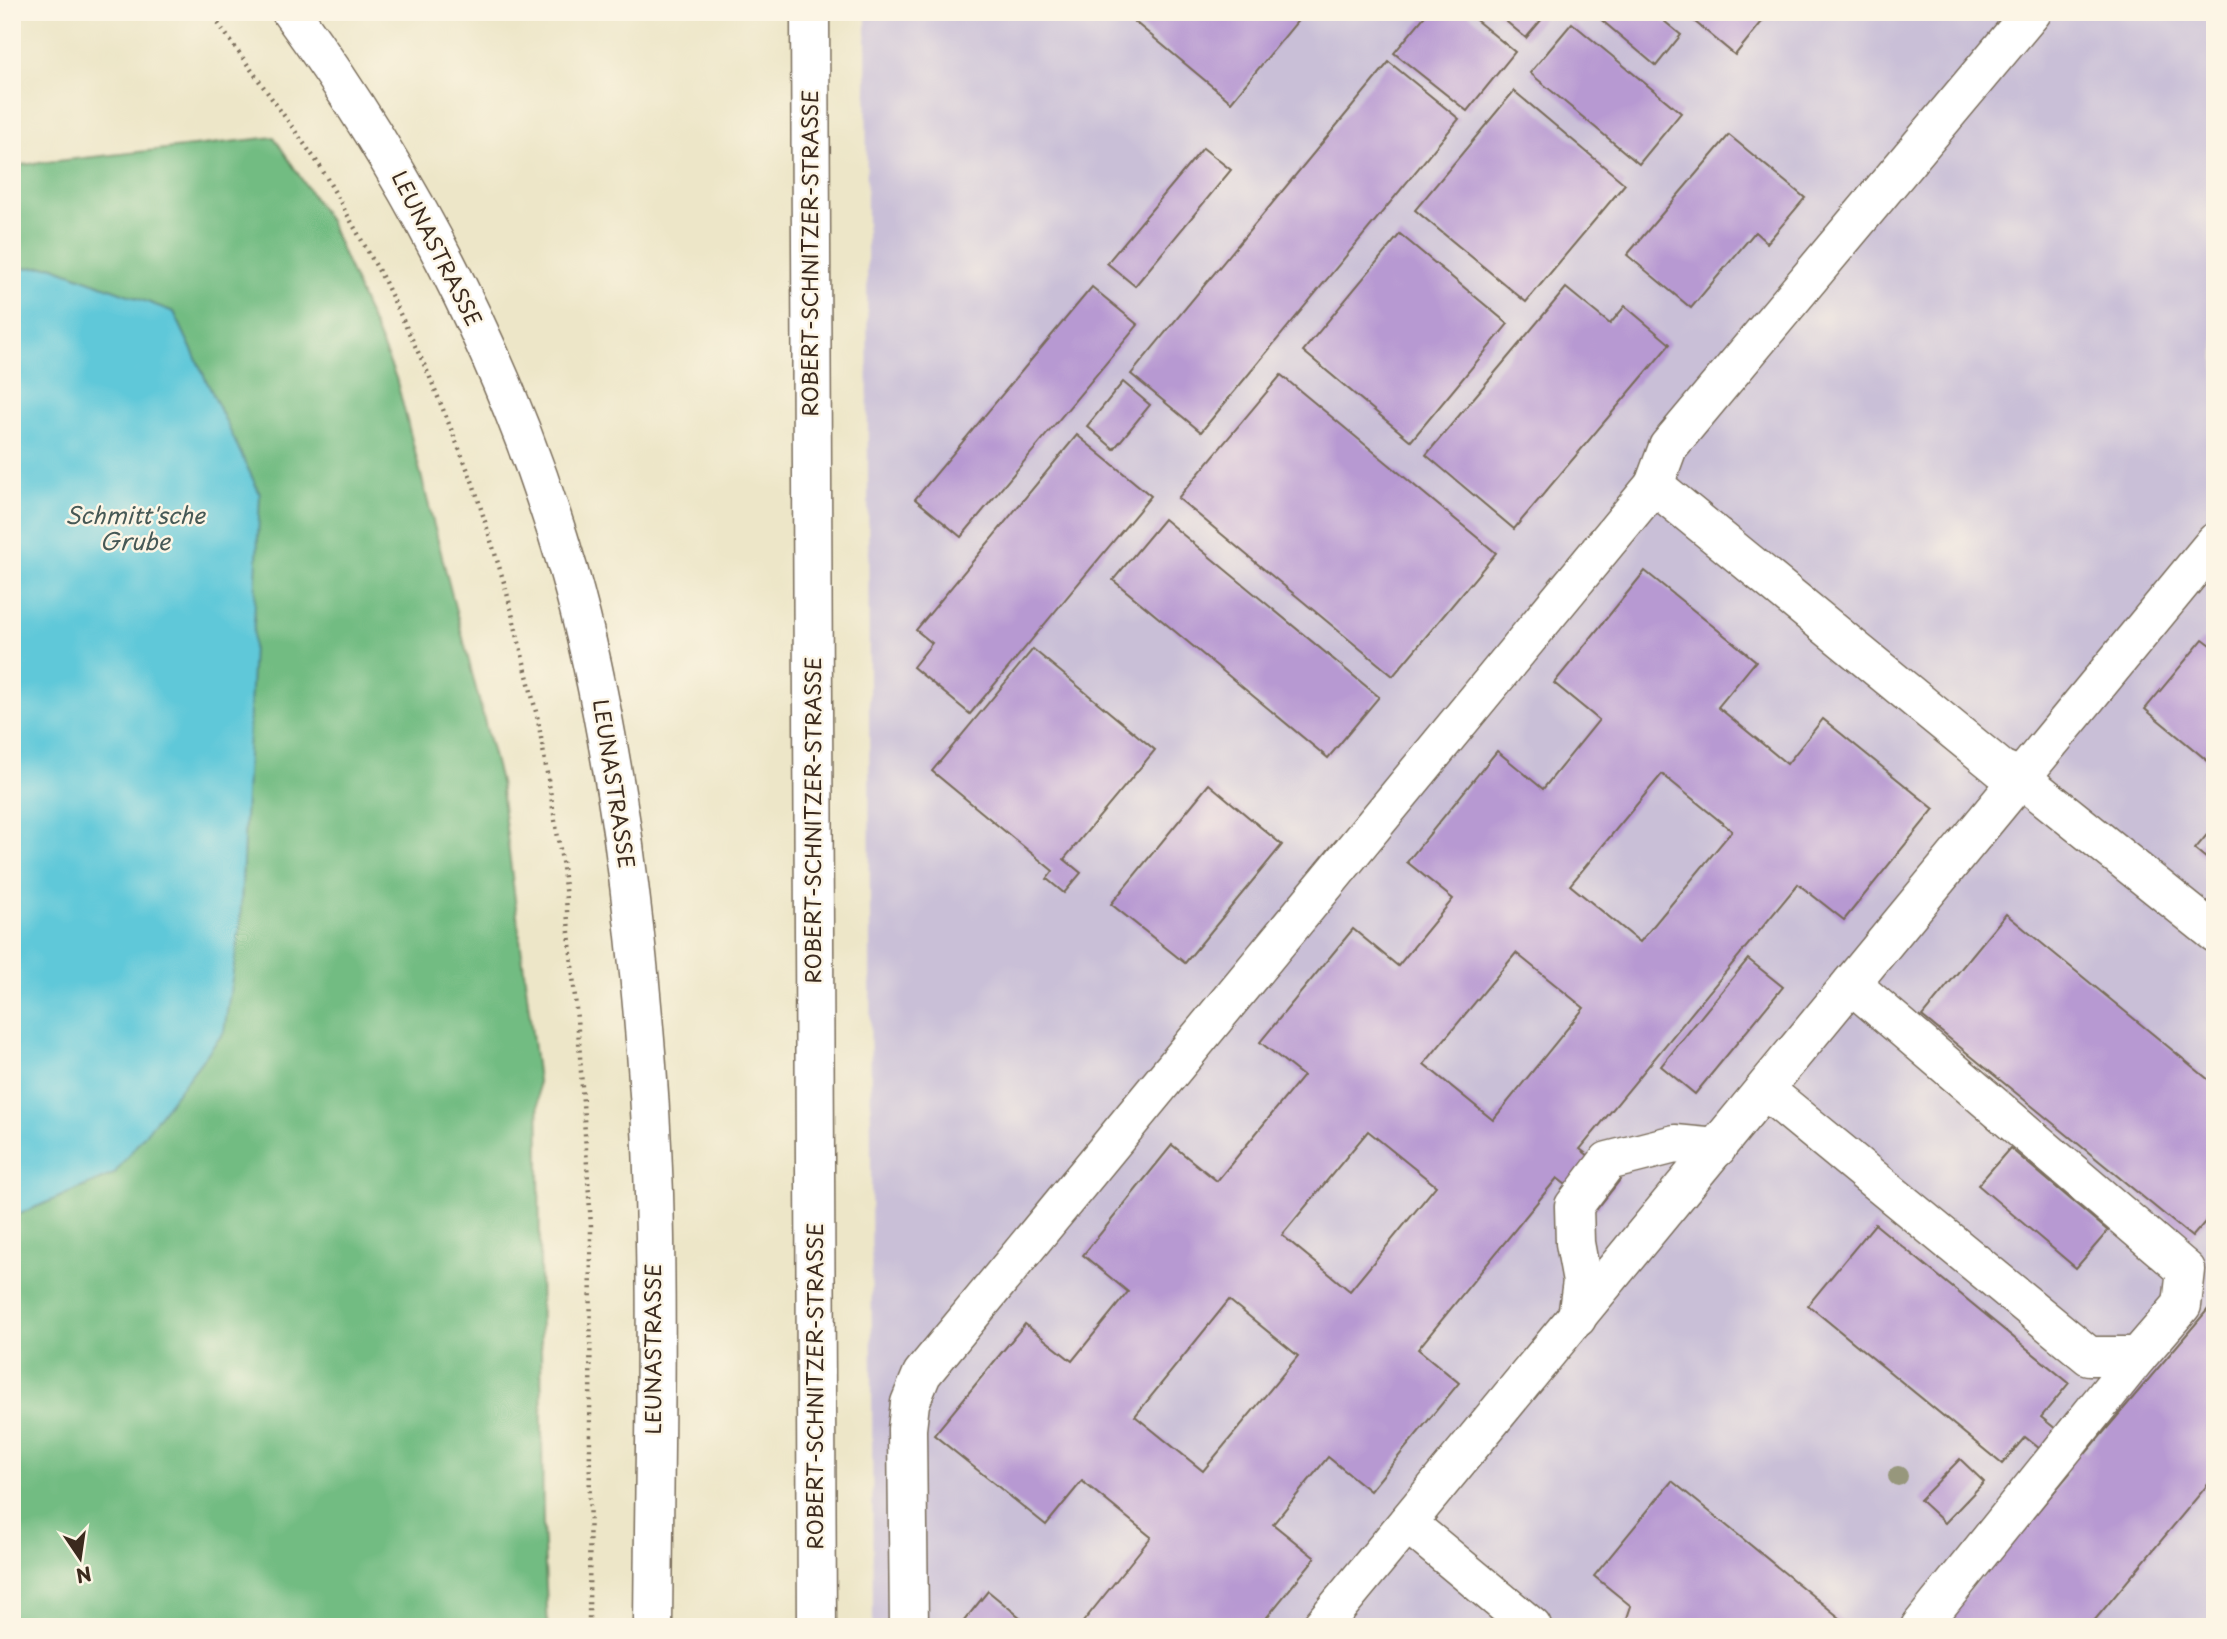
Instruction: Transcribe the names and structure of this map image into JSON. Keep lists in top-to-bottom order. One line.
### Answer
{"streets":{"main road":["LEUNASTRASSE","ROBERT-SCHNITZER-STRASSE"]},"water":["Schmitt'sche Grube"],"north":"bottom"}
